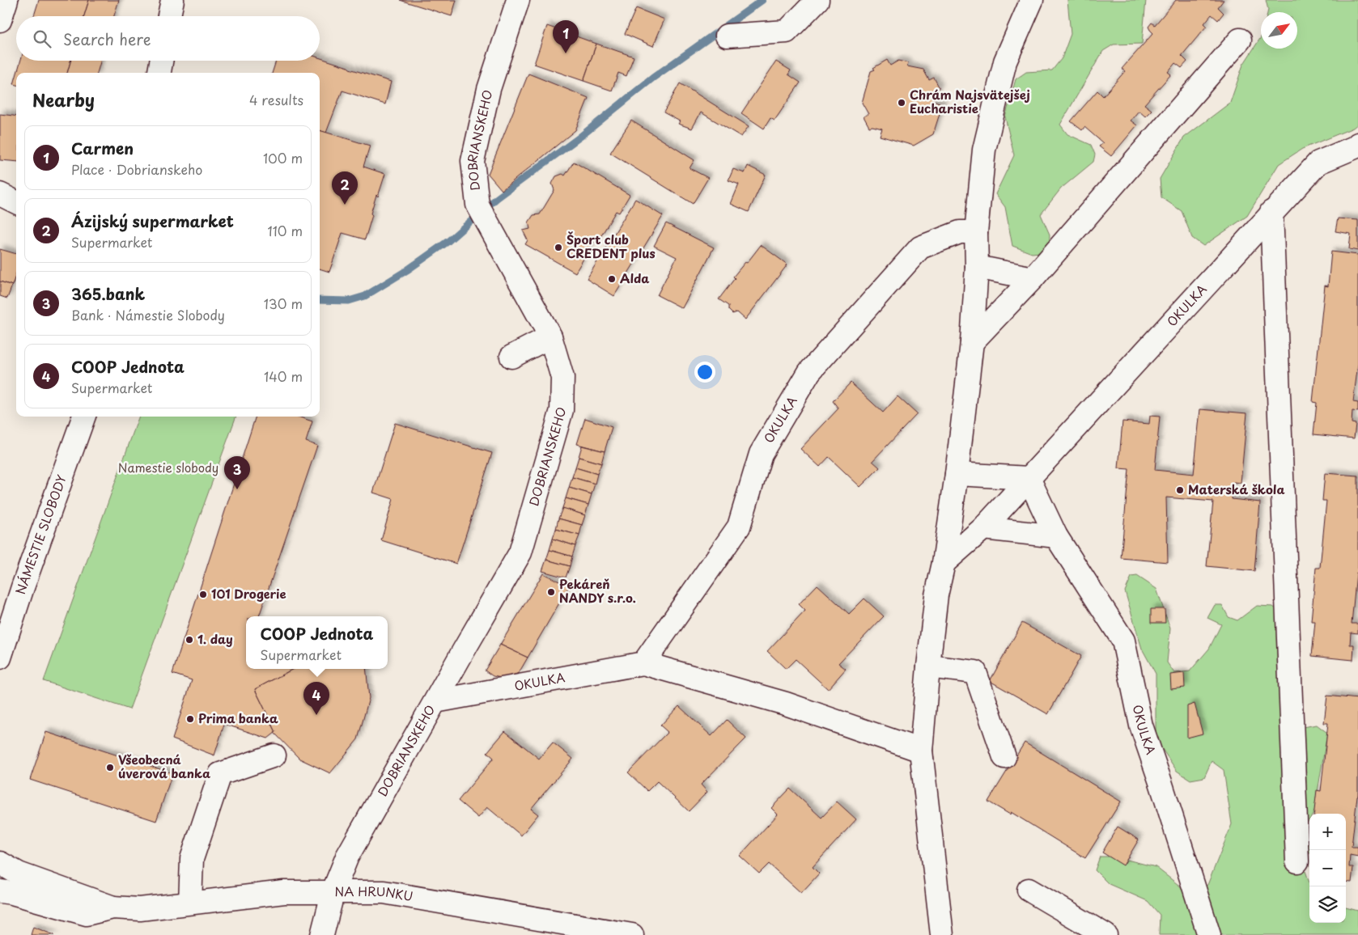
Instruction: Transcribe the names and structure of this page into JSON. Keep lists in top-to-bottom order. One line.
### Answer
{"streets":{"street":["DOBRIANSKEHO","OKULKA","NÁMESTIE SLOBODY","NA HRUNKU"]},"crossings":[["DOBRIANSKEHO","OKULKA"],["DOBRIANSKEHO","NA HRUNKU"]],"parks":["Namestie slobody"],"places":["Chrám Najsvätejšej Eucharistie","Šport club CREDENT plus","Alda","Materská škola","Pekáreň NANDY s.r.o.","101 Drogerie","1. day","Prima banka","Všeobecná úverová banka"],"north":"top right","page":{"search":"Search here","pins":["1","2","3","4"],"heading":["Nearby","4 results"],"list":[{"mark":"1","name":"Carmen","note":"Place · Dobrianskeho","value":"100 m"},{"mark":"2","name":"Ázijský supermarket","note":"Supermarket","value":"110 m"},{"mark":"3","name":"365.bank","note":"Bank · Námestie Slobody","value":"130 m"},{"mark":"4","name":"COOP Jednota","note":"Supermarket","value":"140 m"}],"popup":["COOP Jednota","Supermarket"],"map_buttons":["+","−"]}}
